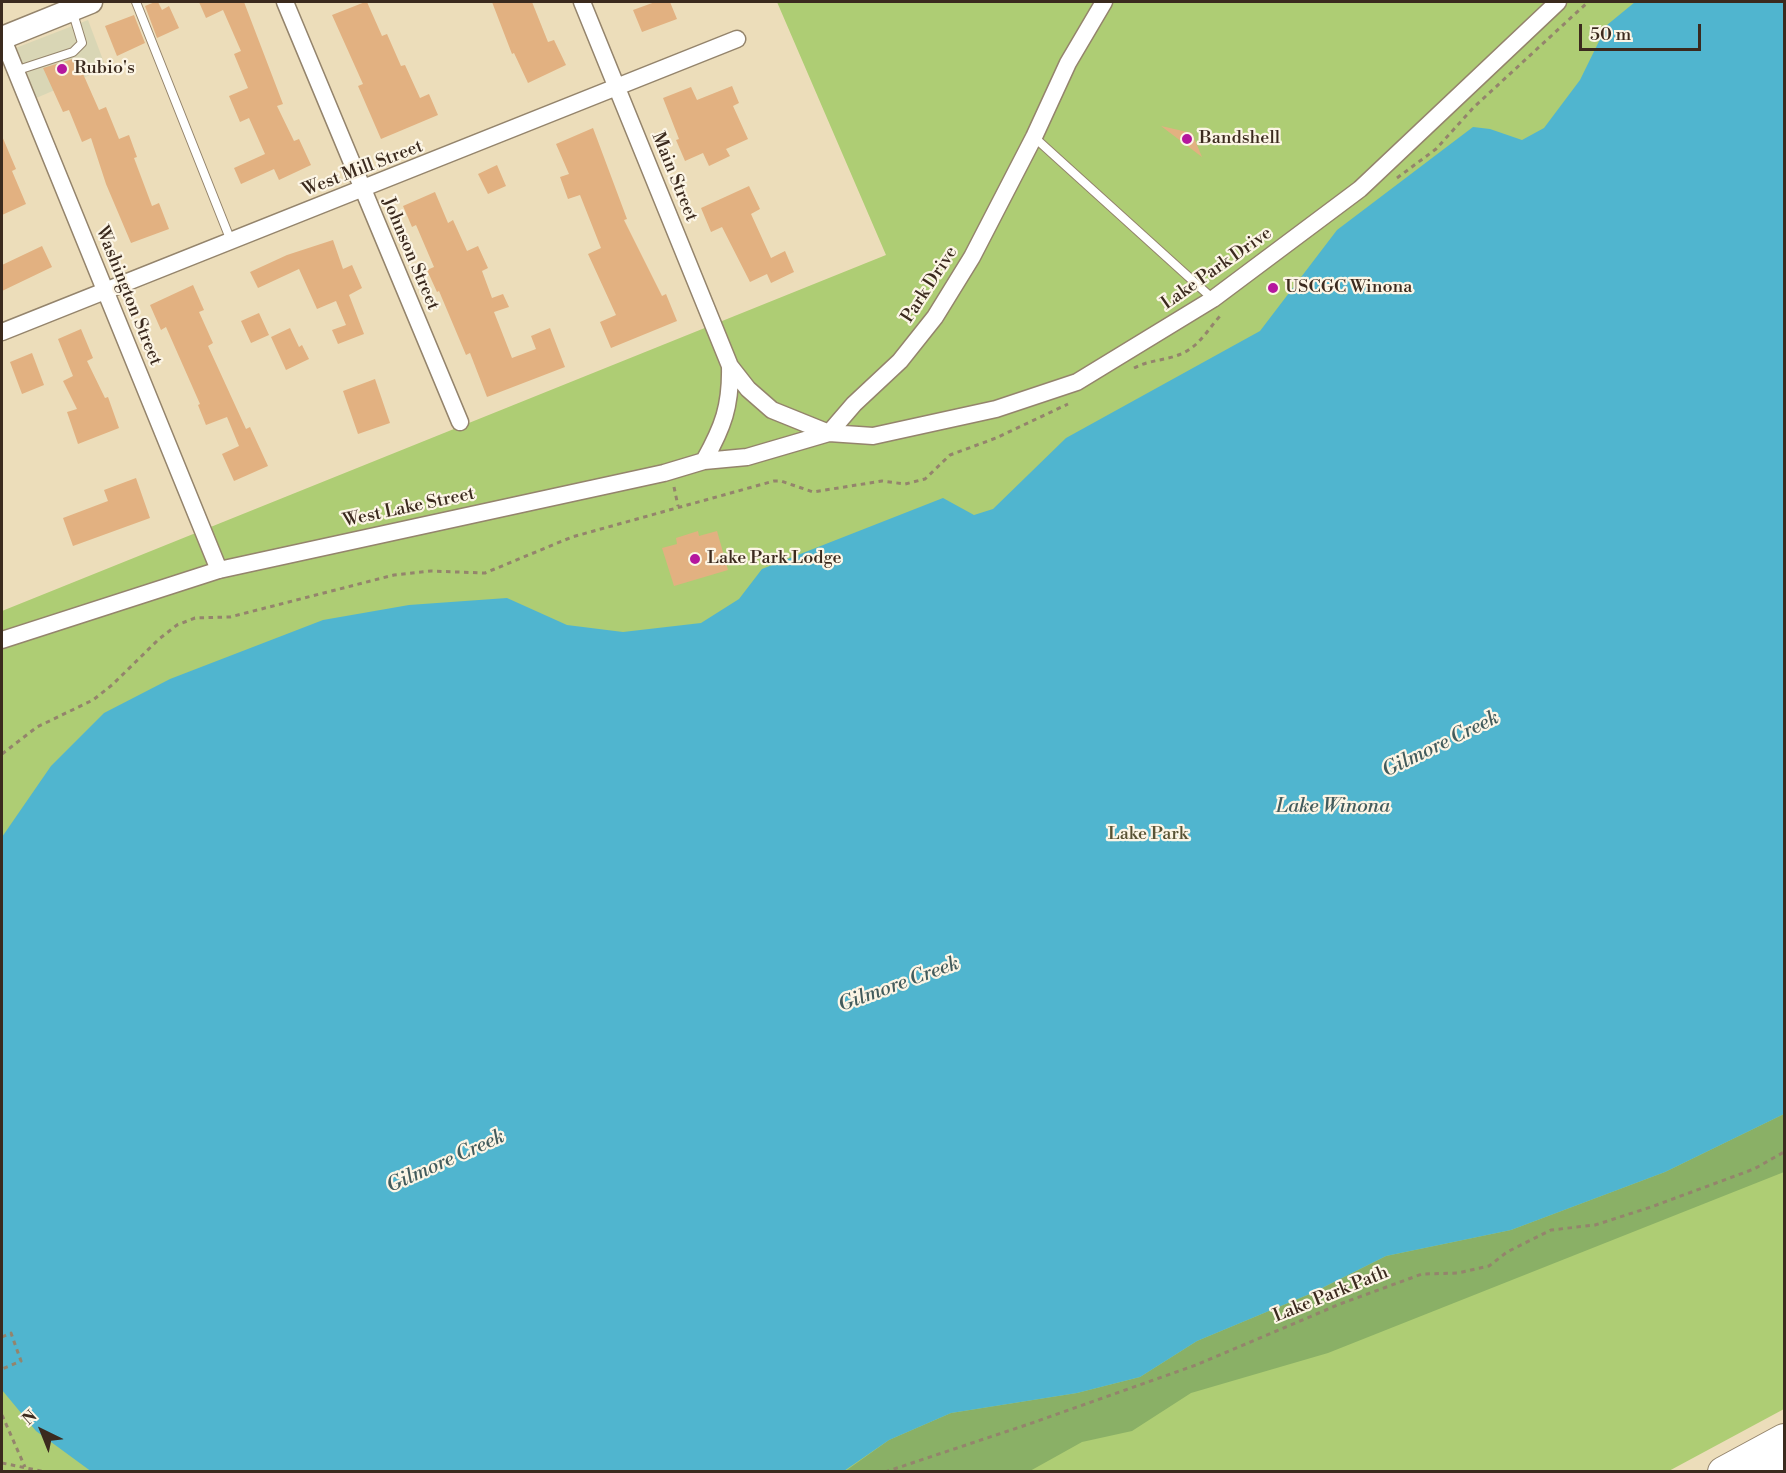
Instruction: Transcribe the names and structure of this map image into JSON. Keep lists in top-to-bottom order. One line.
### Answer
{"streets":{"street":["West Mill Street","Main Street","Johnson Street","Lake Park Drive","Park Drive","Washington Street","West Lake Street"],"path":["Lake Park Path"]},"crossings":[["West Mill Street","Main Street"],["West Mill Street","Johnson Street"],["West Mill Street","Washington Street"],["Main Street","Lake Park Drive"],["Main Street","Park Drive"],["Main Street","West Lake Street"],["Lake Park Drive","Park Drive"],["Lake Park Drive","West Lake Street"],["Park Drive","West Lake Street"],["Washington Street","West Lake Street"]],"water":["Gilmore Creek","Lake Winona"],"parks":["Lake Park"],"places":["Rubio's","Bandshell","USCGC Winona","Lake Park Lodge"],"scale_bar":"50 m","north":"top left"}
